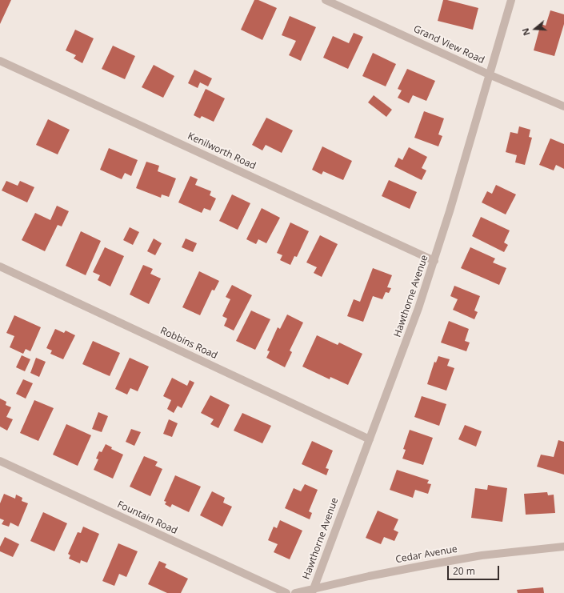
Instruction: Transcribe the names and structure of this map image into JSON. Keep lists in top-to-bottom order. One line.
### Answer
{"streets":{"street":["Grand View Road","Kenilworth Road","Hawthorne Avenue","Robbins Road","Fountain Road","Cedar Avenue"]},"crossings":[["Grand View Road","Hawthorne Avenue"],["Kenilworth Road","Hawthorne Avenue"],["Hawthorne Avenue","Robbins Road"],["Hawthorne Avenue","Cedar Avenue"]],"scale_bar":"20 m","north":"left"}
